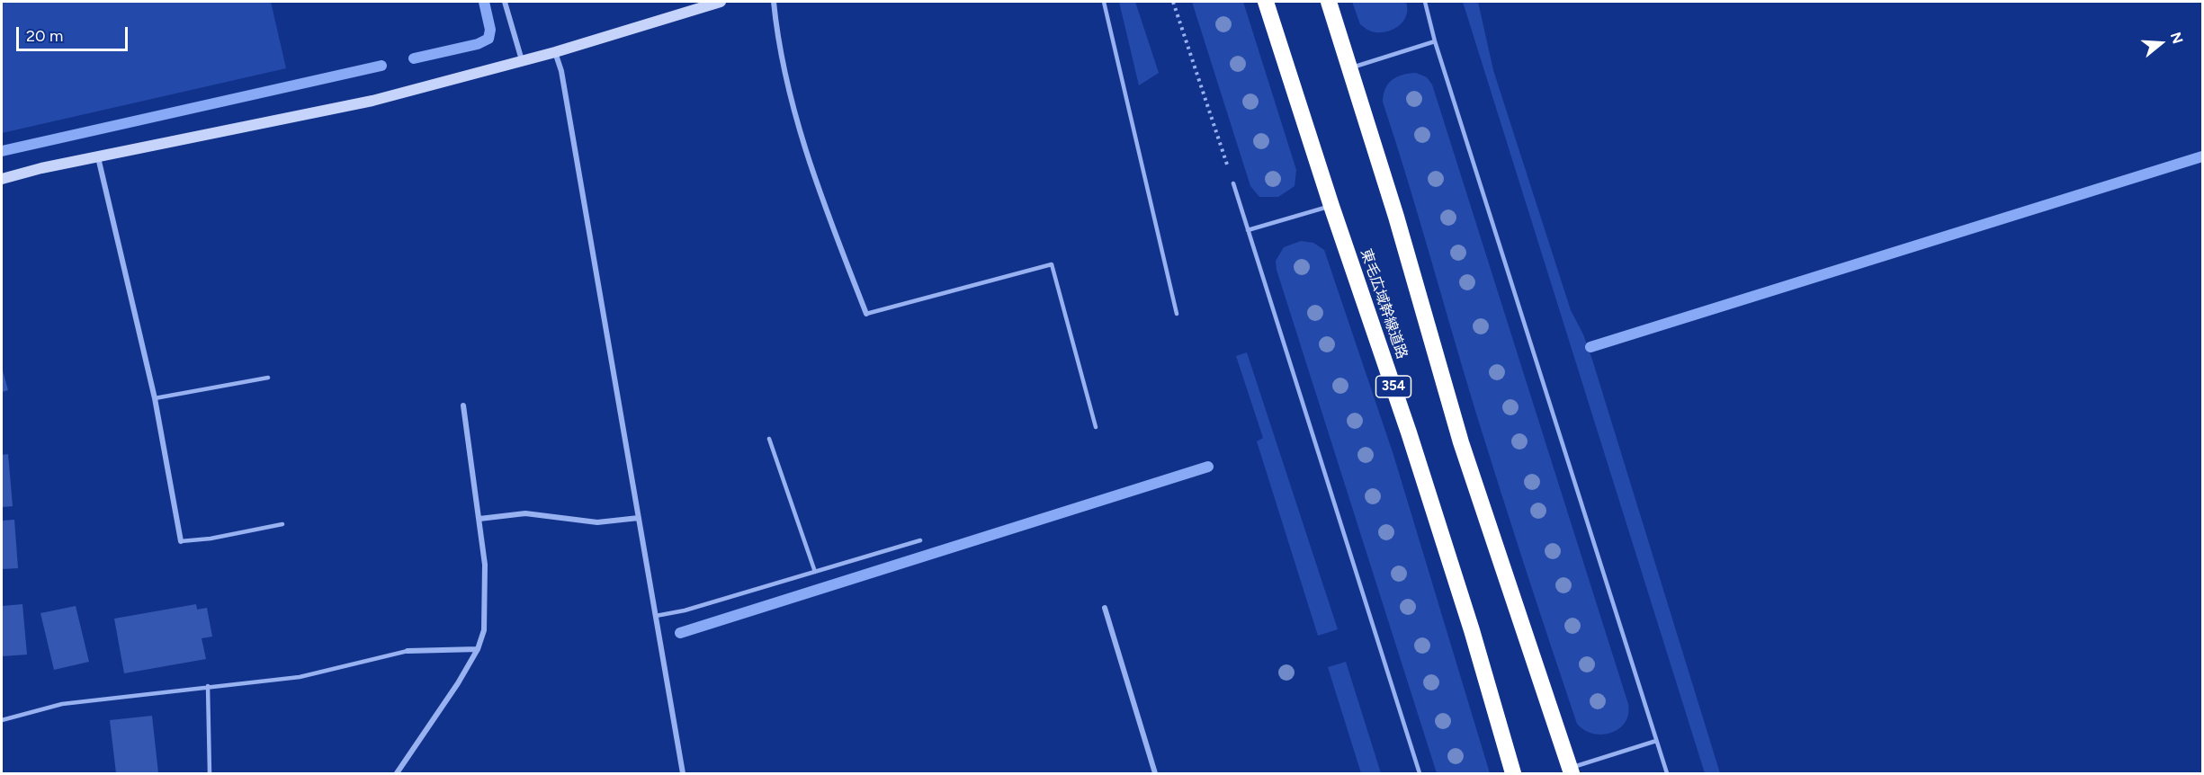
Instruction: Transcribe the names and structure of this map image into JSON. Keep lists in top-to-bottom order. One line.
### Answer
{"streets":{"highway":["東毛広域幹線道路","354"]},"scale_bar":"20 m","north":"right"}
